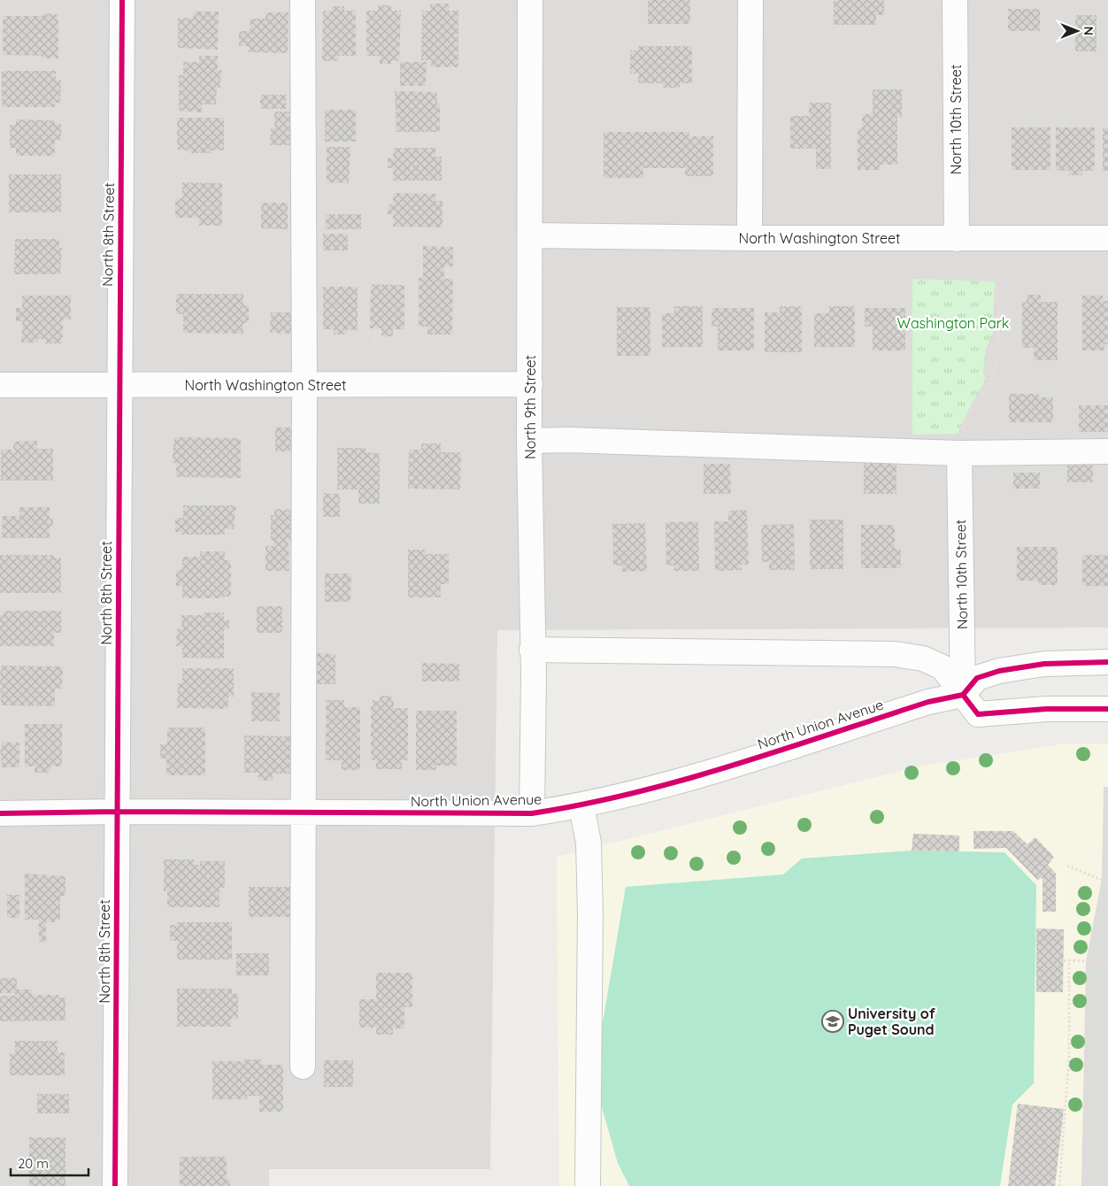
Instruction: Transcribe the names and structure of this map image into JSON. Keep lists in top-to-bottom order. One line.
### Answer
{"streets":{"street":["North 10th Street","North 8th Street","North Washington Street","North 9th Street","North Union Avenue"]},"crossings":[["North 10th Street","North Washington Street"],["North 10th Street","North Union Avenue"],["North 8th Street","North Washington Street"],["North 8th Street","North Union Avenue"],["North Washington Street","North 9th Street"],["North 9th Street","North Union Avenue"]],"parks":["Washington Park"],"places":{"school or university":["University of Puget Sound"]},"scale_bar":"20 m","north":"right"}
